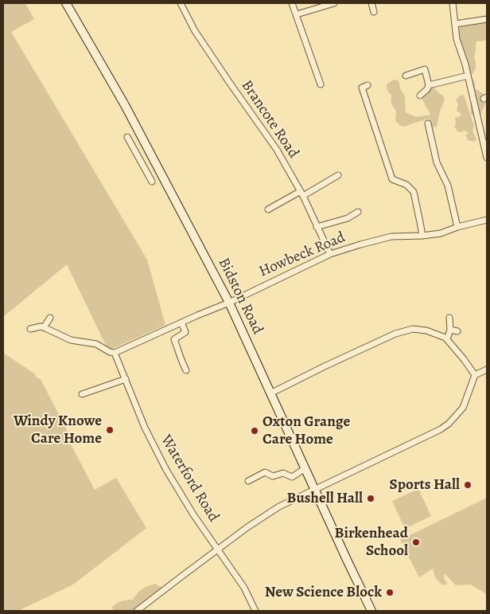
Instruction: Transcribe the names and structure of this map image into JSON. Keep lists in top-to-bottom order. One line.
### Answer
{"streets":{"main road":["Bidston Road"],"street":["Brancote Road","Howbeck Road","Waterford Road"]},"crossings":[["Brancote Road","Howbeck Road"],["Howbeck Road","Bidston Road"],["Howbeck Road","Waterford Road"]],"places":["Windy Knowe Care Home","Oxton Grange Care Home","Sports Hall","Bushell Hall","Birkenhead School","New Science Block"]}
